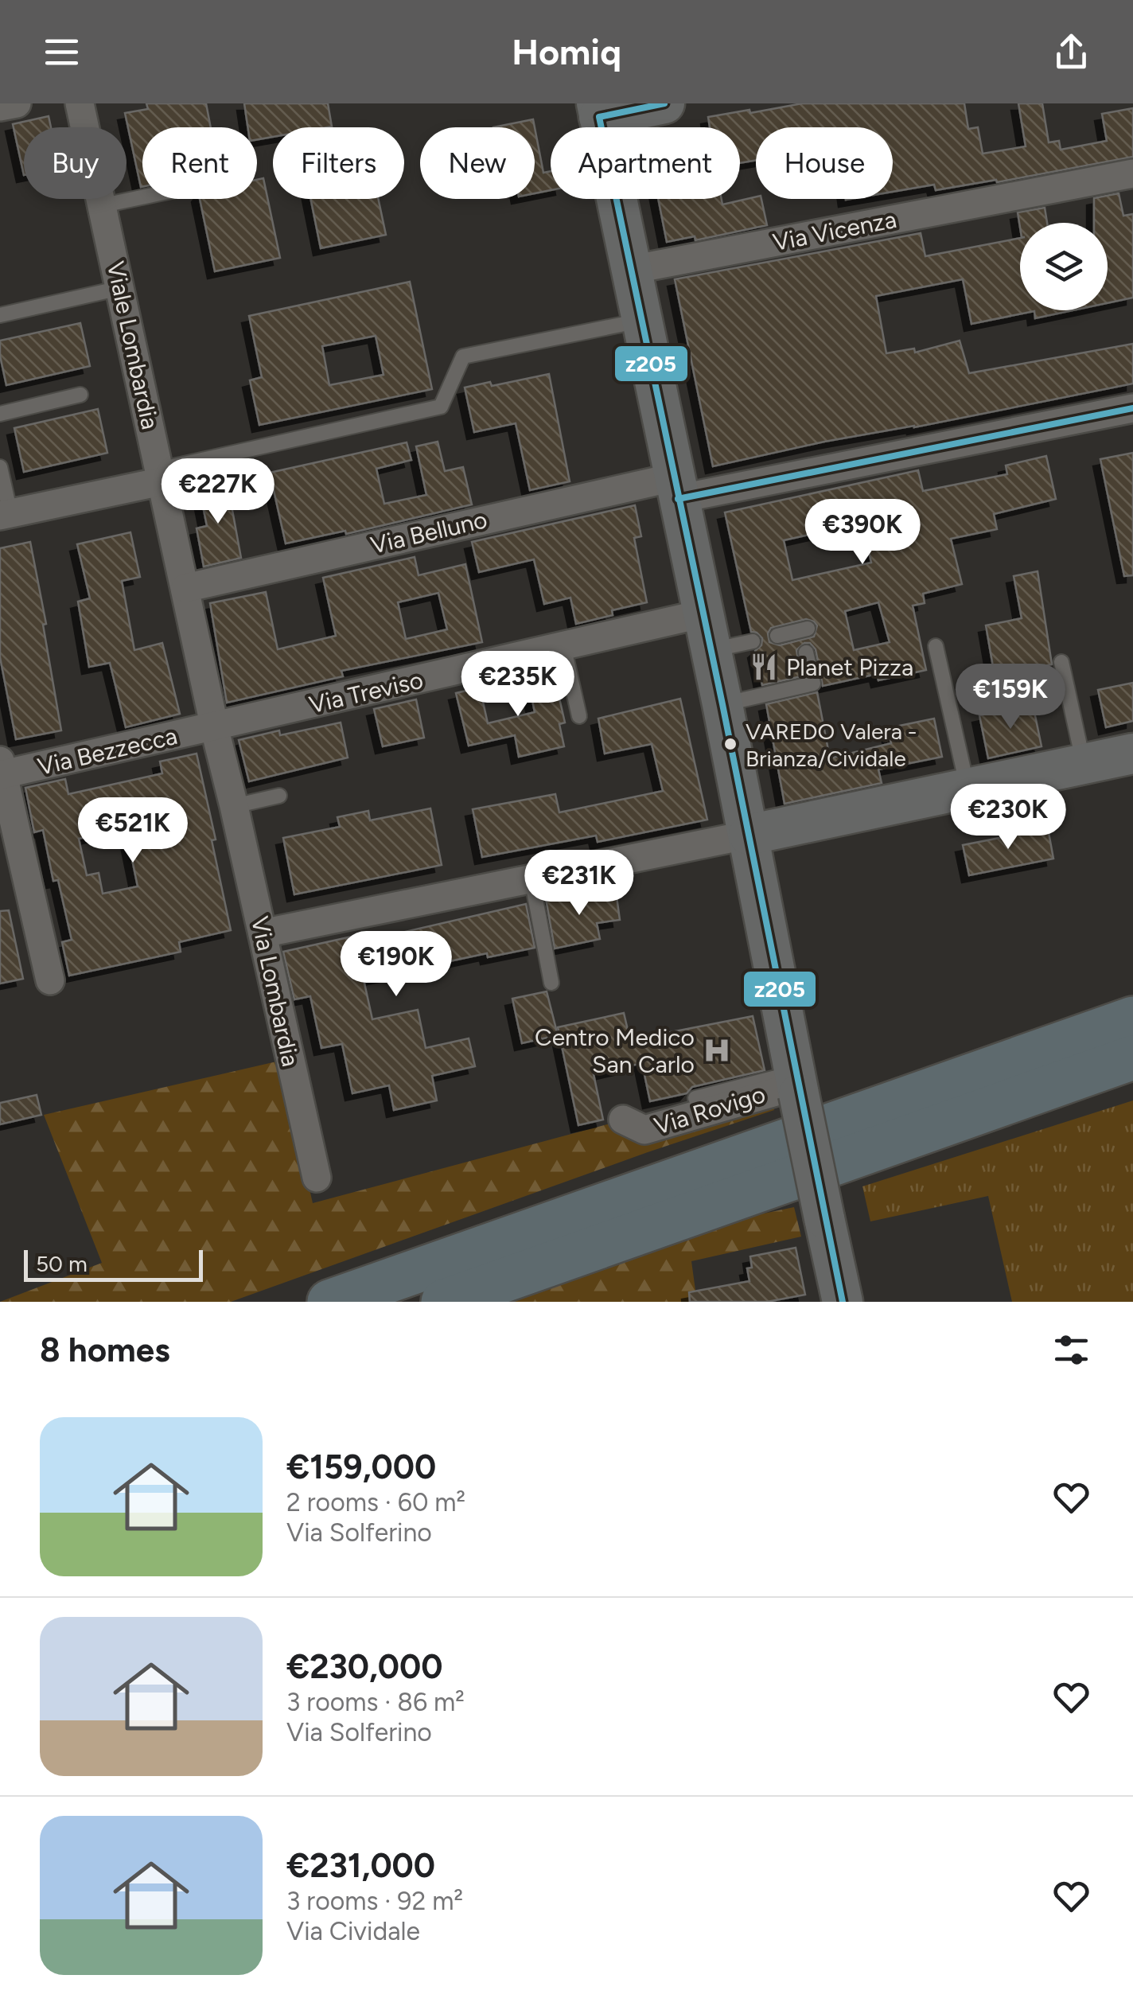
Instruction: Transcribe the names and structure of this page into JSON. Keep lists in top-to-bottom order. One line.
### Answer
{"streets":{"street":["Via Vicenza","Viale Lombardia","Via Belluno","Via Treviso","Via Bezzecca","Via Lombardia","Via Rovigo"]},"crossings":[["Viale Lombardia","Via Belluno"],["Viale Lombardia","Via Treviso"],["Viale Lombardia","Via Bezzecca"],["Viale Lombardia","Via Lombardia"],["Via Treviso","Via Bezzecca"],["Via Treviso","Via Lombardia"],["Via Bezzecca","Via Lombardia"]],"places":{"restaurant":["Planet Pizza"],"other":["VAREDO Valera - Brianza/Cividale"],"hospital":["Centro Medico San Carlo"]},"lines":["transit line z205"],"scale_bar":"50 m","page":{"header":"Homiq","chip":["Buy","Rent","Filters","New","Apartment","House"],"price":["€227K","€390K","€235K","€159K","€230K","€521K","€231K","€190K"],"scale":"50 m","heading":"8 homes","list":[{"name":"€159,000","note":"2 rooms · 60 m² · Via Solferino"},{"name":"€230,000","note":"3 rooms · 86 m² · Via Solferino"},{"name":"€231,000","note":"3 rooms · 92 m² · Via Cividale"}]}}
